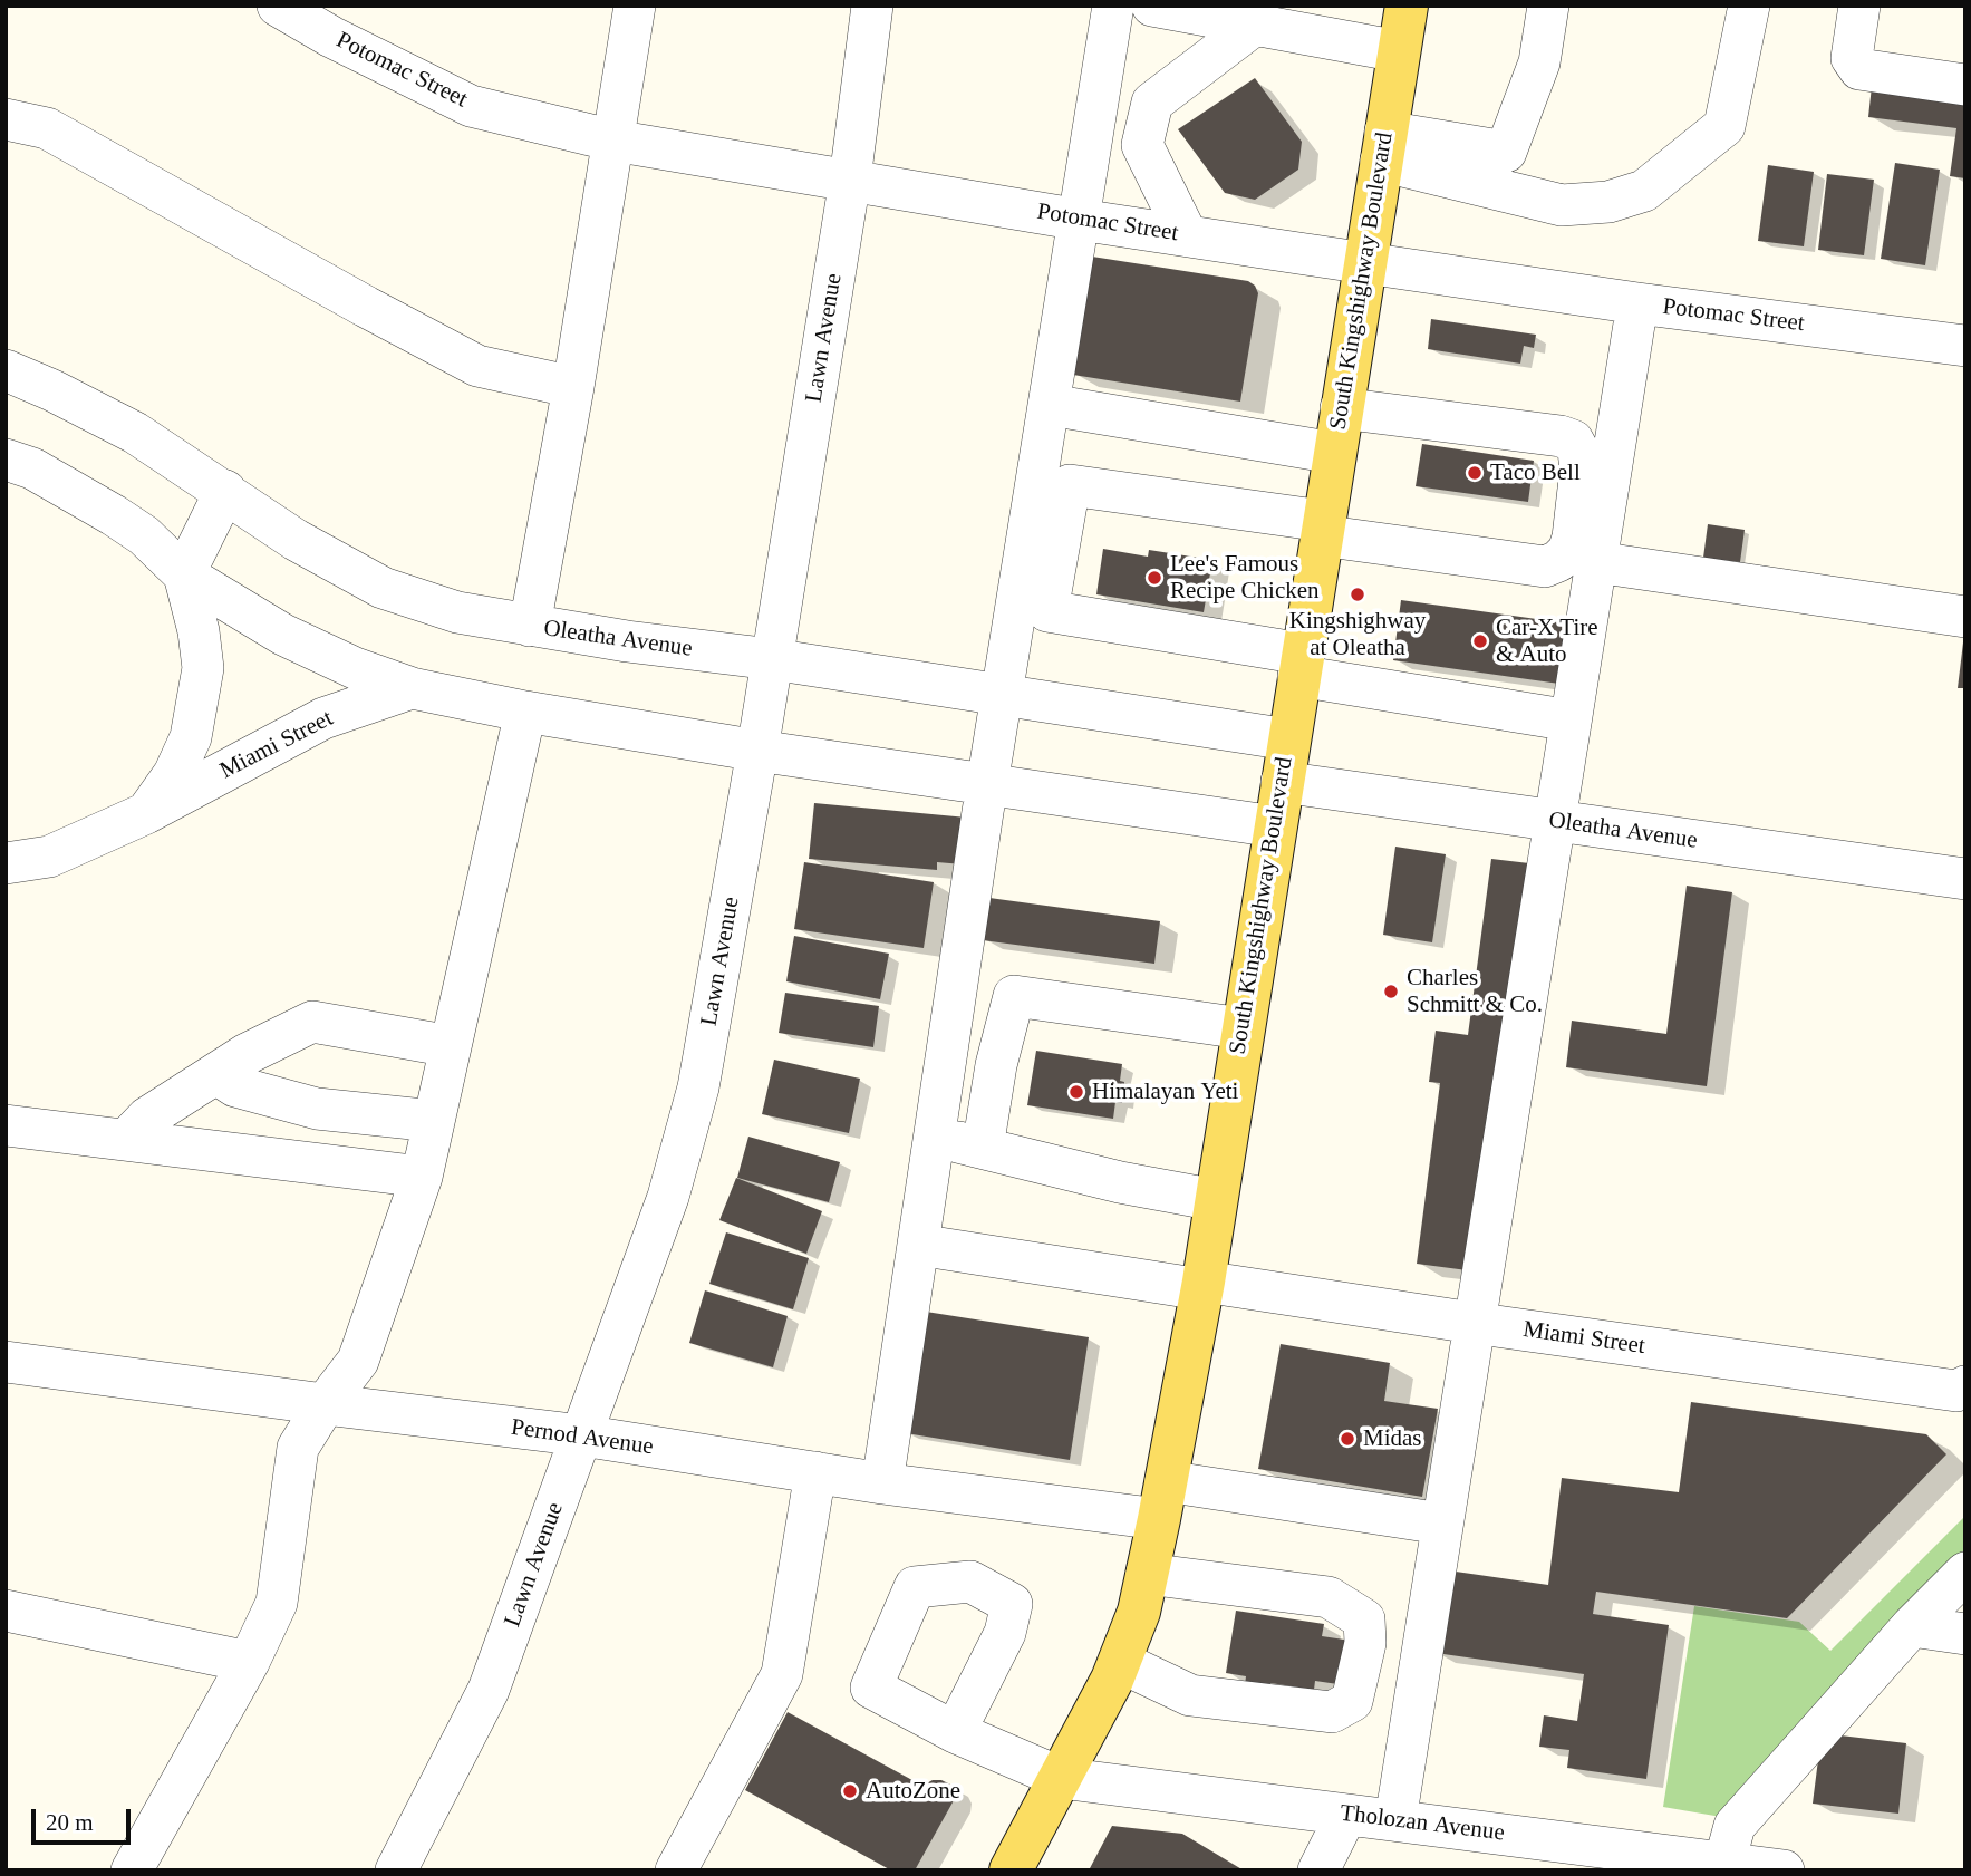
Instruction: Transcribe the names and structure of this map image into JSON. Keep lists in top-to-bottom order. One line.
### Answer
{"streets":{"main road":["South Kingshighway Boulevard"],"street":["Potomac Street","Lawn Avenue","Oleatha Avenue","Miami Street","Pernod Avenue","Tholozan Avenue"]},"crossings":[["Potomac Street","South Kingshighway Boulevard"],["Potomac Street","Lawn Avenue"],["South Kingshighway Boulevard","Oleatha Avenue"],["South Kingshighway Boulevard","Miami Street"],["South Kingshighway Boulevard","Pernod Avenue"],["South Kingshighway Boulevard","Tholozan Avenue"],["Lawn Avenue","Oleatha Avenue"],["Lawn Avenue","Pernod Avenue"]],"places":["Taco Bell","Lee's Famous Recipe Chicken","Kingshighway at Oleatha","Car-X Tire & Auto","Charles Schmitt & Co.","Himalayan Yeti","Midas","AutoZone"],"scale_bar":"20 m"}
